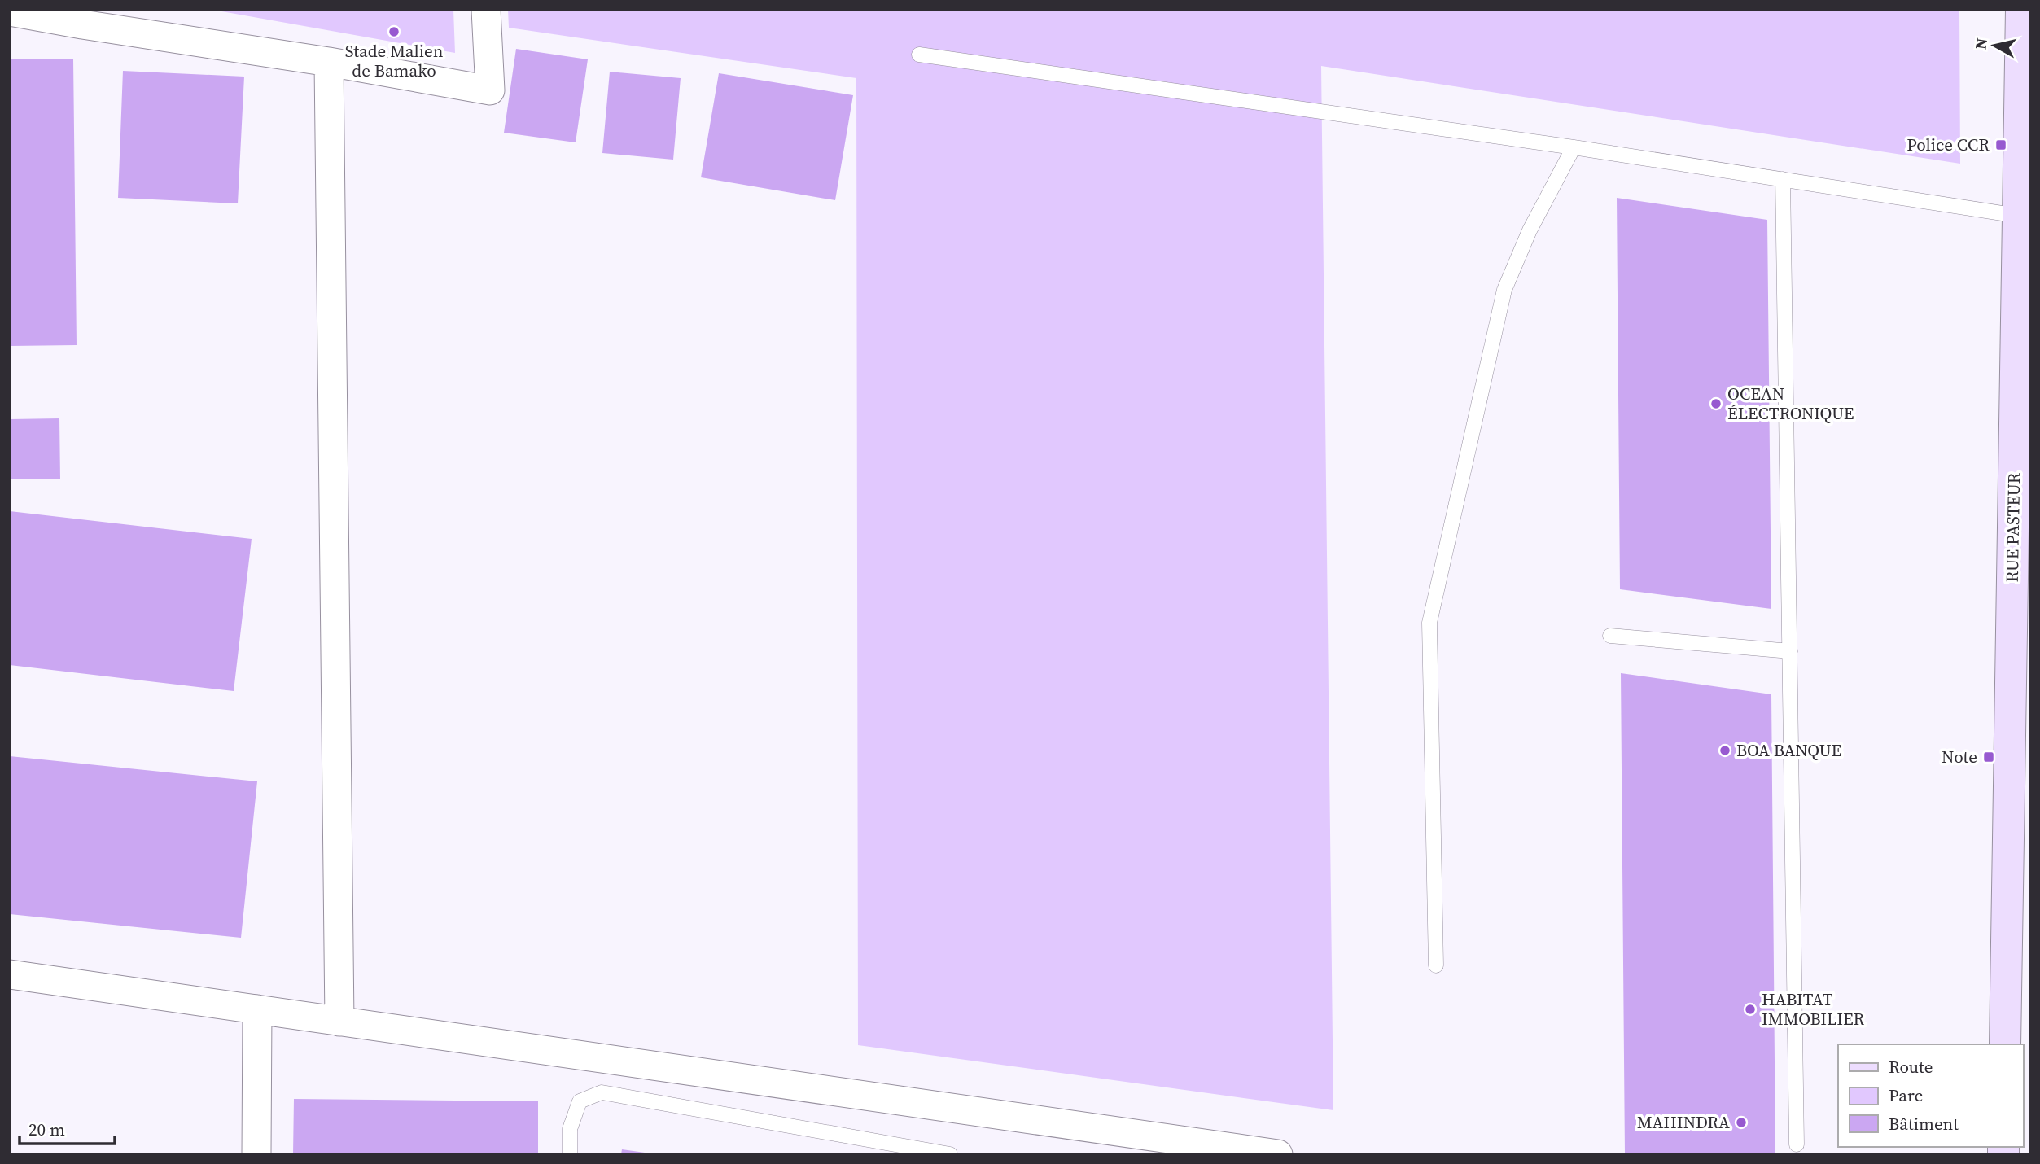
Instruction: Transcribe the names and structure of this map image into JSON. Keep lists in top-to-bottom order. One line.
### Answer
{"streets":{"main road":["RUE PASTEUR"]},"places":{"other":["Stade Malien de Bamako","OCEAN ÉLECTRONIQUE","BOA BANQUE","HABITAT IMMOBILIER","MAHINDRA"],"transit":["Police CCR","Note"]},"legend":["Route","Parc","Bâtiment"],"scale_bar":"20 m","north":"left"}
